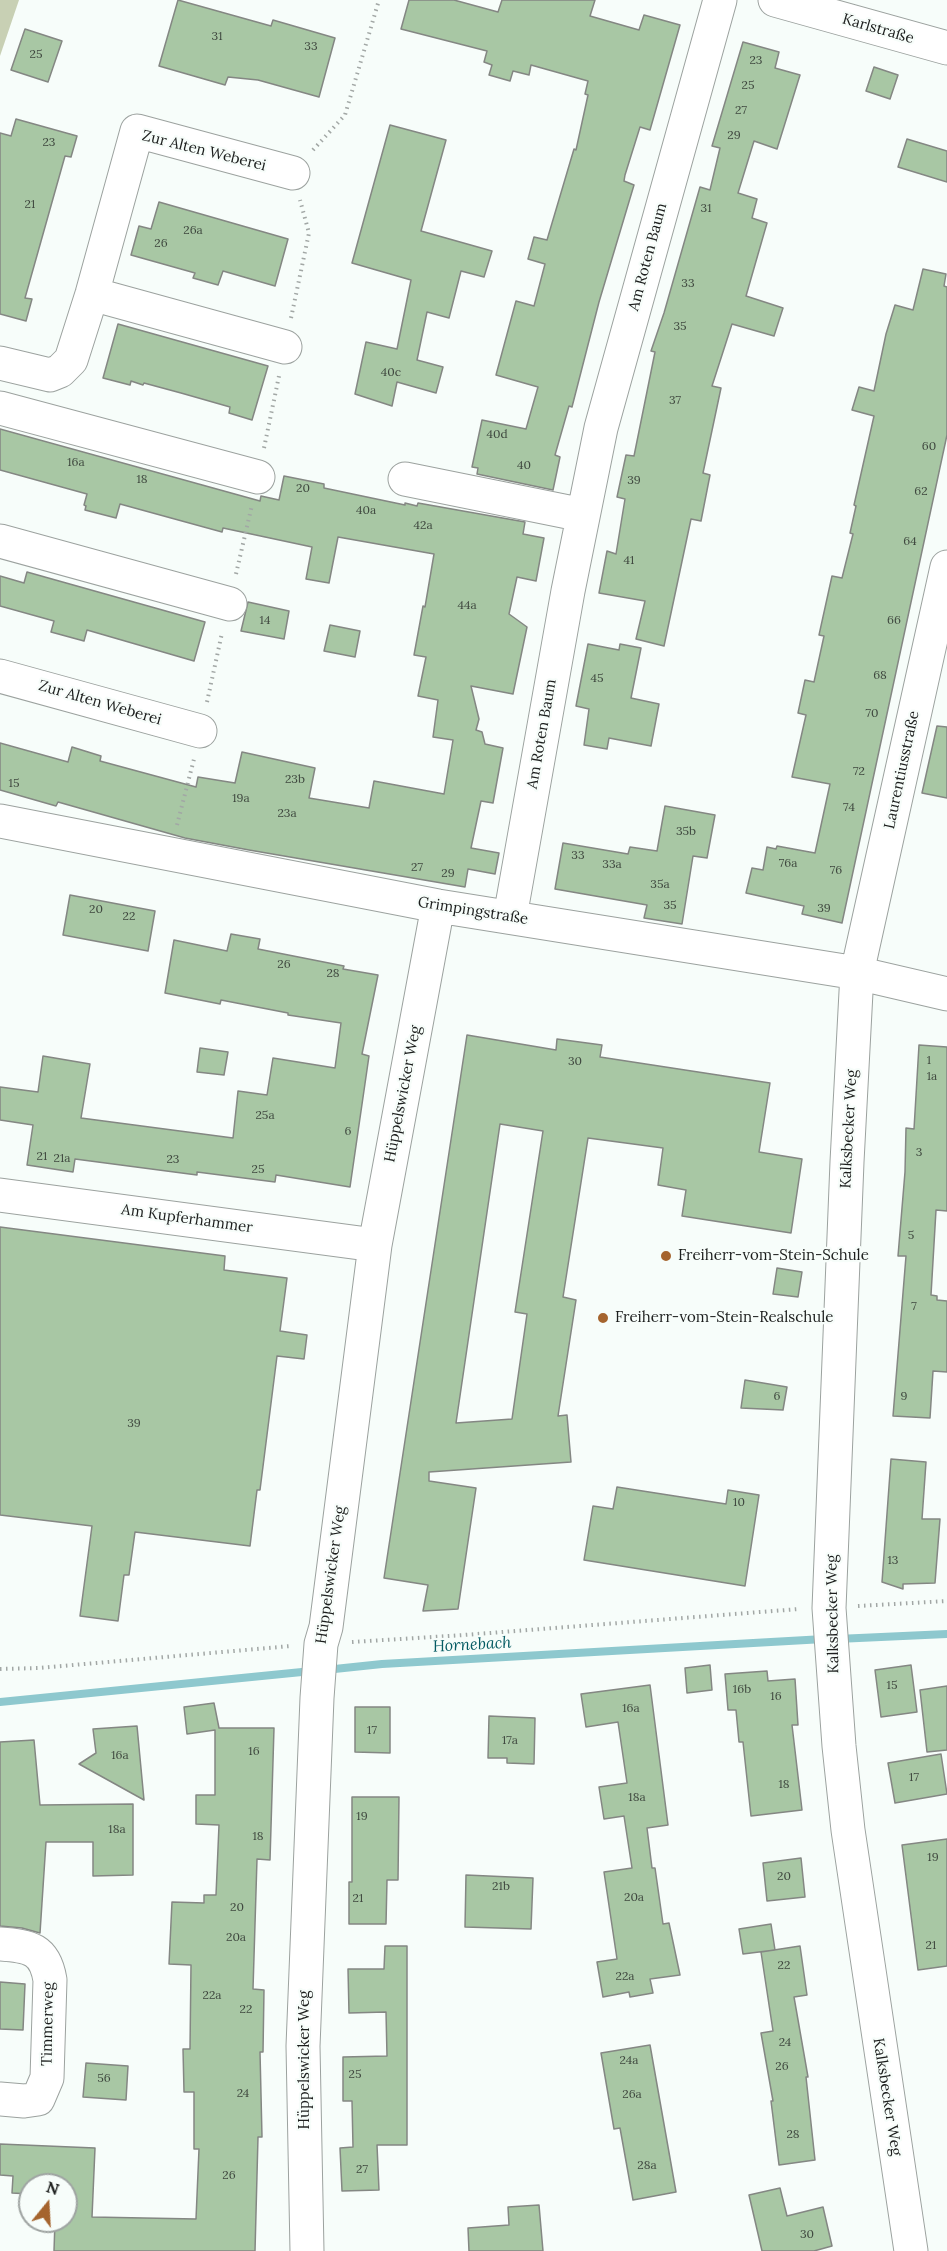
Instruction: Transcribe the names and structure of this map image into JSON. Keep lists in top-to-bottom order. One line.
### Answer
{"streets":{"street":["Karlstraße","Zur Alten Weberei","Am Roten Baum","Laurentiusstraße","Grimpingstraße","Hüppelswicker Weg","Kalksbecker Weg","Am Kupferhammer","Timmerweg"]},"crossings":[["Am Roten Baum","Grimpingstraße"],["Laurentiusstraße","Grimpingstraße"],["Laurentiusstraße","Kalksbecker Weg"],["Grimpingstraße","Hüppelswicker Weg"],["Grimpingstraße","Kalksbecker Weg"],["Hüppelswicker Weg","Am Kupferhammer"]],"water":["Hornebach"],"places":["Freiherr-vom-Stein-Schule","Freiherr-vom-Stein-Realschule"],"house_numbers":["31","33","25","23","25","27","29","23","21","31","26a","26","33","35","40c","37","40d","60","16a","40","18","39","20","62","40a","42a","64","41","44a","14","66","68","45","70","72","23b","15","19a","74","23a","35b","33","76a","33a","27","76","29","35a","35","39","20","22","26","28","1","30","1a","25a","6","3","21","21a","23","25","5","7","6","9","39","10","13","15","16b","16","16a","17","17a","16","16a","17","18","18a","19","18a","18","19","20","21b","20a","21","20","20a","21","22","22a","22a","22","24","24a","26","25","56","24","26a","28","28a","27","26","30"],"north":"top"}
